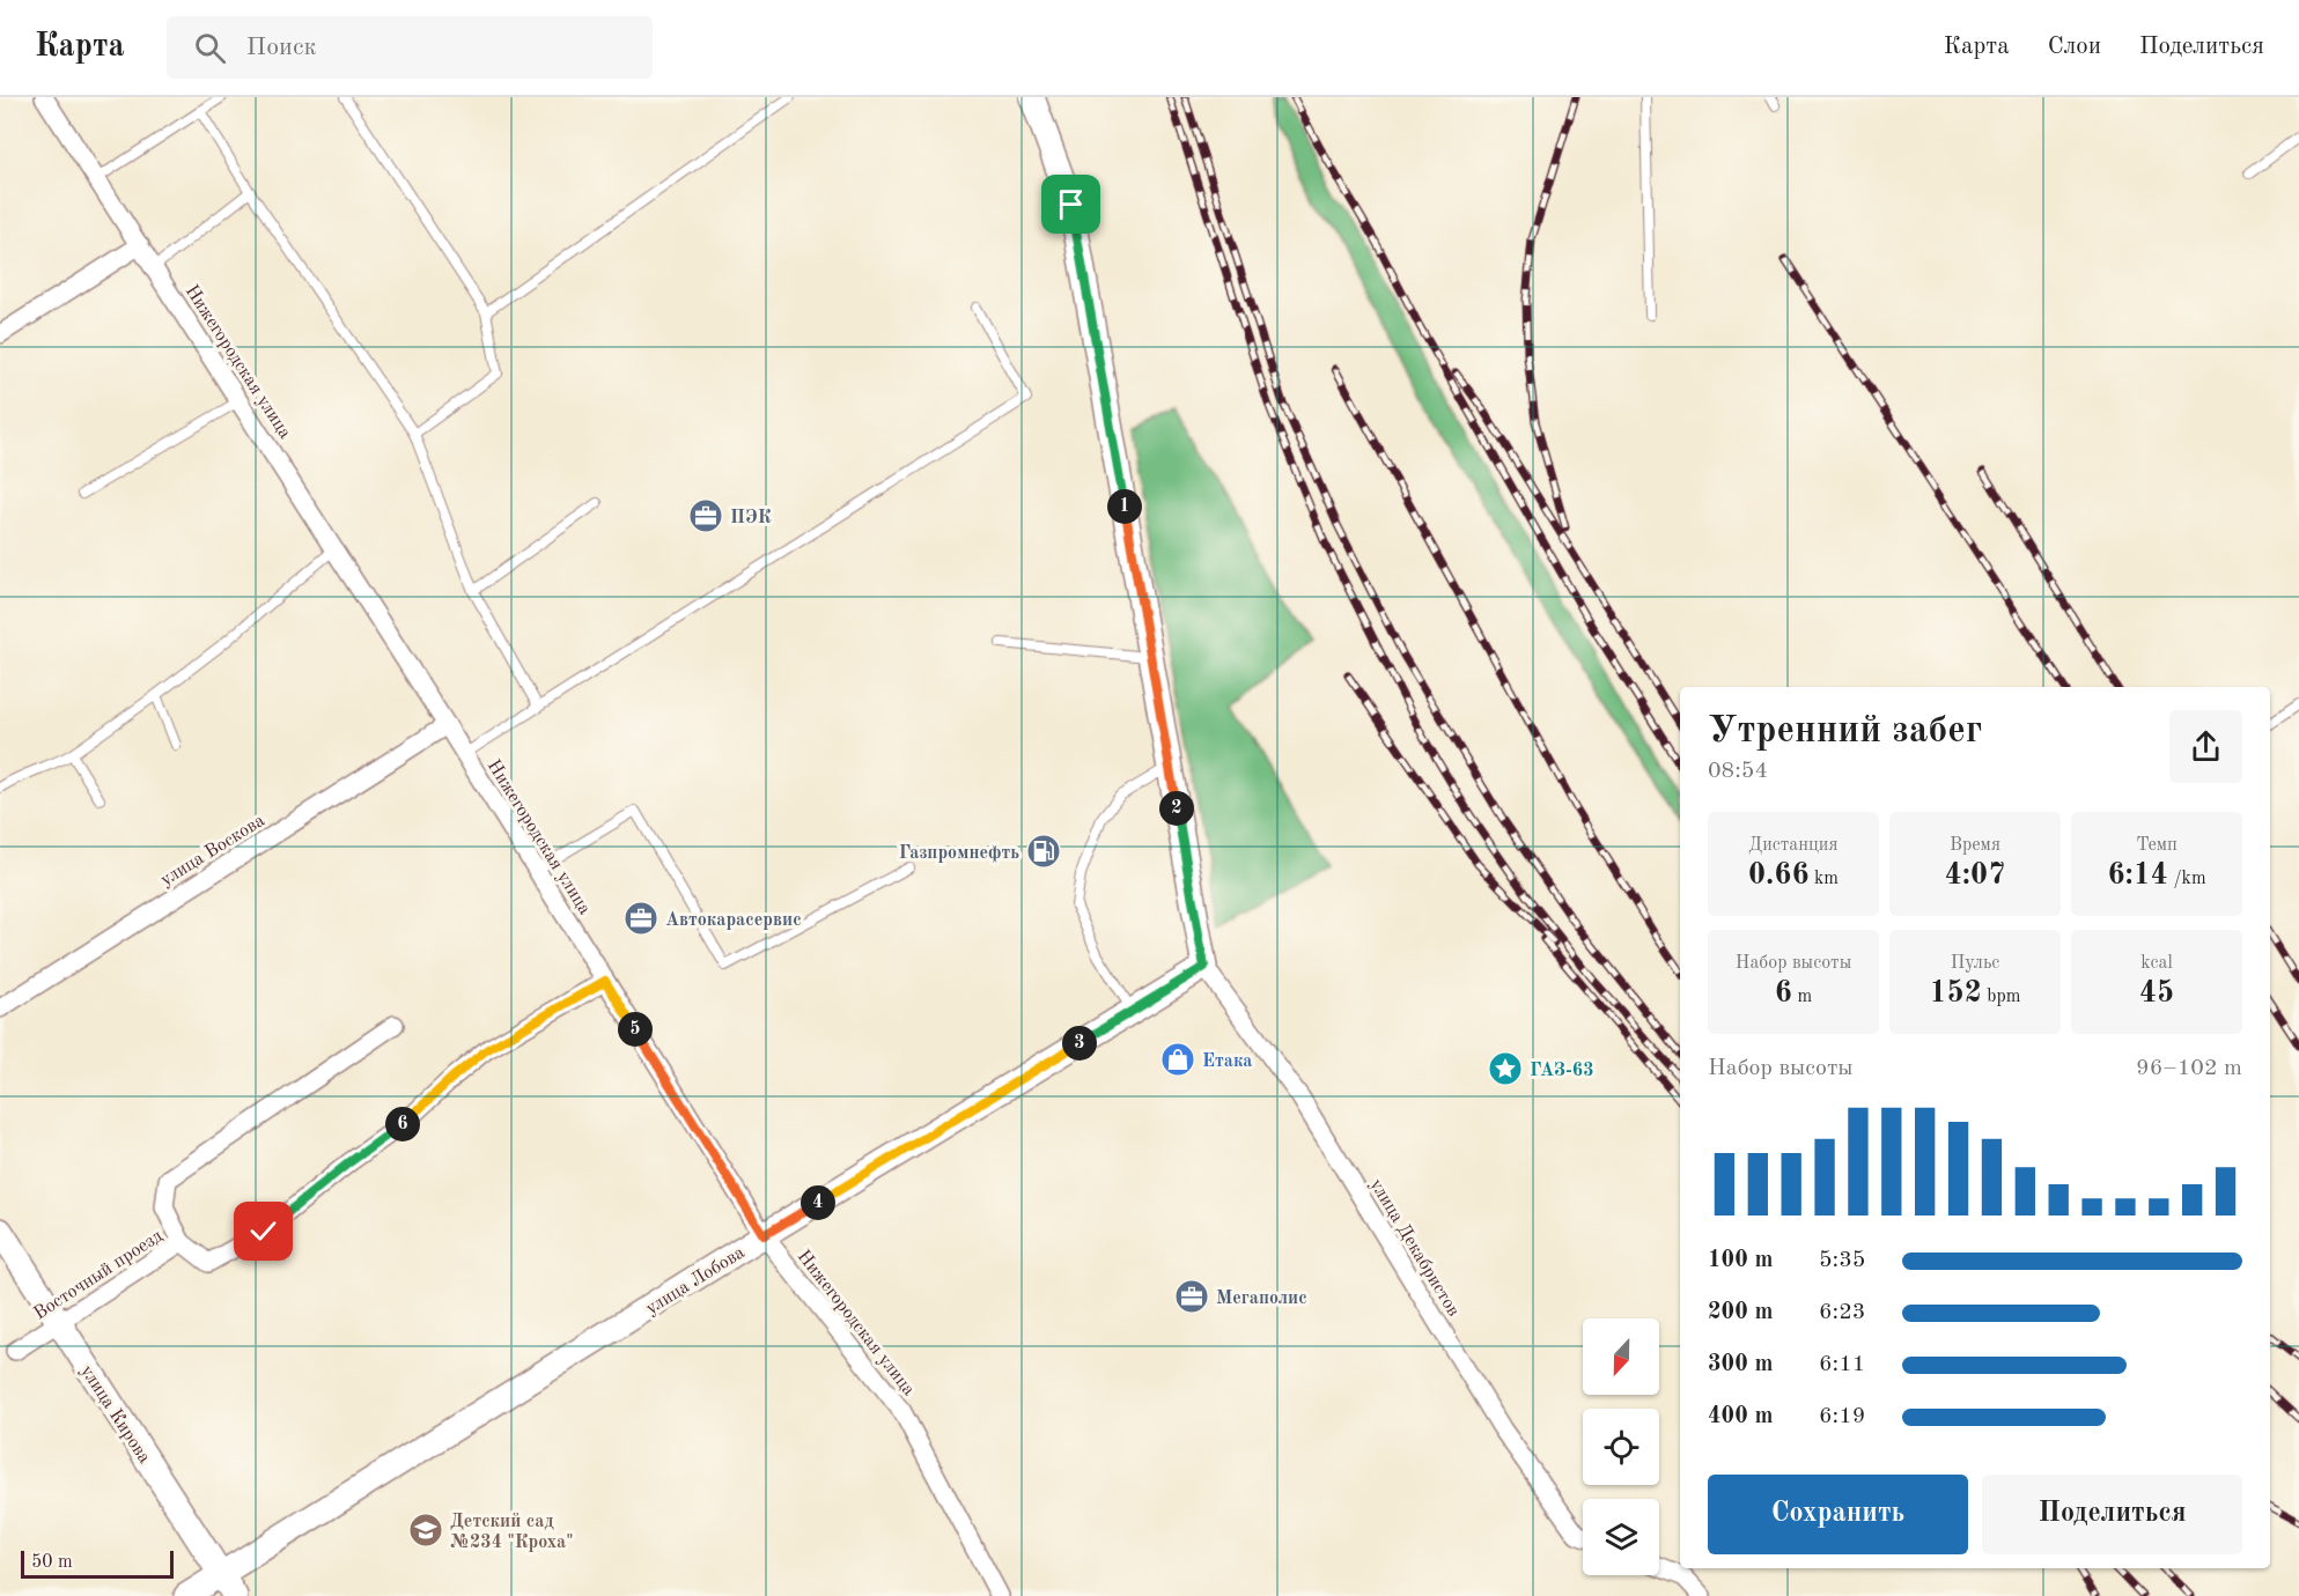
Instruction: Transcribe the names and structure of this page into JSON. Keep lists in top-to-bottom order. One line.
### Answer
{"streets":{"street":["Нижегородская улица","улица Воскова","улица Декабристов","Восточный проезд","улица Лобова","улица Кирова"]},"crossings":[["Нижегородская улица","улица Воскова"],["Нижегородская улица","Восточный проезд"],["Нижегородская улица","улица Лобова"],["улица Декабристов","улица Лобова"],["Восточный проезд","улица Кирова"],["улица Лобова","улица Кирова"]],"places":{"office":["ПЭК","Автокарасервис","Мегаполис"],"fuel station":["Газпромнефть"],"shop":["Етака"],"place":["ГАЗ-63"],"school or university":["Детский сад №234 \"Кроха\""]},"scale_bar":"50 m","north":"bottom","page":{"header":"Карта","search":"Поиск","nav":["Карта","Слои","Поделиться"],"pins":["1","2","5","3","6","4"],"heading":["Утренний забег","08:54"],"stats":[["Дистанция","0.66 km"],["Время","4:07"],["Темп","6:14 /km"],["Набор высоты","6 m"],["Пульс","152 bpm"],["kcal","45"]],"chart":["Набор высоты","96–102 m"],"list":[{"name":"100 m","note":"5:35"},{"name":"200 m","note":"6:23"},{"name":"300 m","note":"6:11"},{"name":"400 m","note":"6:19"}],"buttons":["Сохранить","Поделиться"],"scale":"50 m"}}
